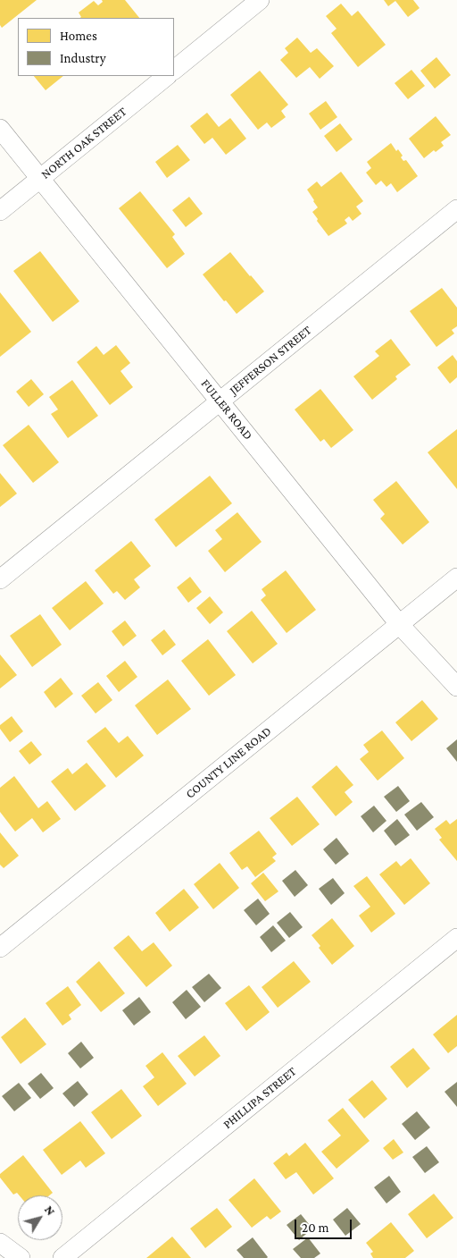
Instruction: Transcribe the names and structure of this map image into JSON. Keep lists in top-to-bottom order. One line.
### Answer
{"streets":{"street":["NORTH OAK STREET","JEFFERSON STREET","FULLER ROAD","COUNTY LINE ROAD","PHILLIPA STREET"]},"crossings":[["NORTH OAK STREET","FULLER ROAD"],["JEFFERSON STREET","FULLER ROAD"],["FULLER ROAD","COUNTY LINE ROAD"]],"legend":["Homes","Industry"],"scale_bar":"20 m","north":"top right"}
